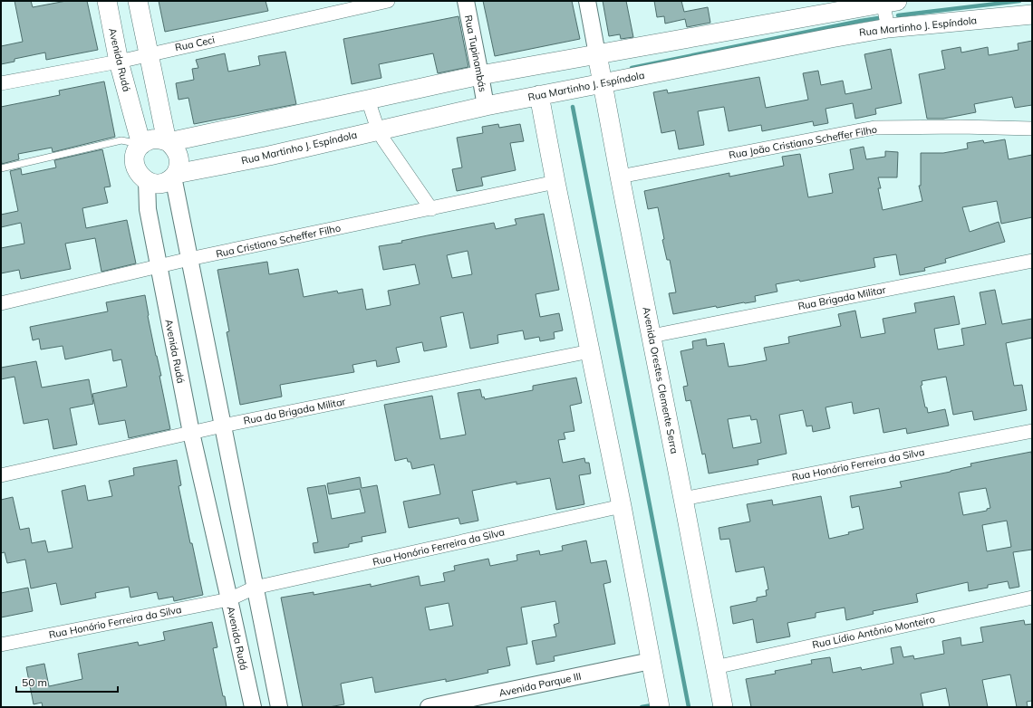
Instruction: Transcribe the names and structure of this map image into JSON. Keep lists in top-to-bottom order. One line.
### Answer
{"streets":{"main road":["Rua Martinho J. Espíndola","Avenida Rudá","Avenida Orestes Clemente Serra"],"street":["Rua Ceci","Rua Tupinambás","Rua João Cristiano Scheffer Filho","Rua Cristiano Scheffer Filho","Rua Brigada Militar","Rua da Brigada Militar","Rua Honório Ferreira da Silva","Rua Lídio Antônio Monteiro","Avenida Parque III"]},"crossings":[["Rua Martinho J. Espíndola","Rua Tupinambás"],["Rua Martinho J. Espíndola","Avenida Rudá"],["Rua Martinho J. Espíndola","Avenida Orestes Clemente Serra"],["Rua Ceci","Avenida Rudá"],["Avenida Rudá","Rua Cristiano Scheffer Filho"],["Avenida Rudá","Rua da Brigada Militar"],["Avenida Rudá","Rua Honório Ferreira da Silva"],["Rua João Cristiano Scheffer Filho","Avenida Orestes Clemente Serra"],["Rua Brigada Militar","Avenida Orestes Clemente Serra"],["Avenida Orestes Clemente Serra","Rua Honório Ferreira da Silva"],["Avenida Orestes Clemente Serra","Rua Lídio Antônio Monteiro"]],"scale_bar":"50 m"}
